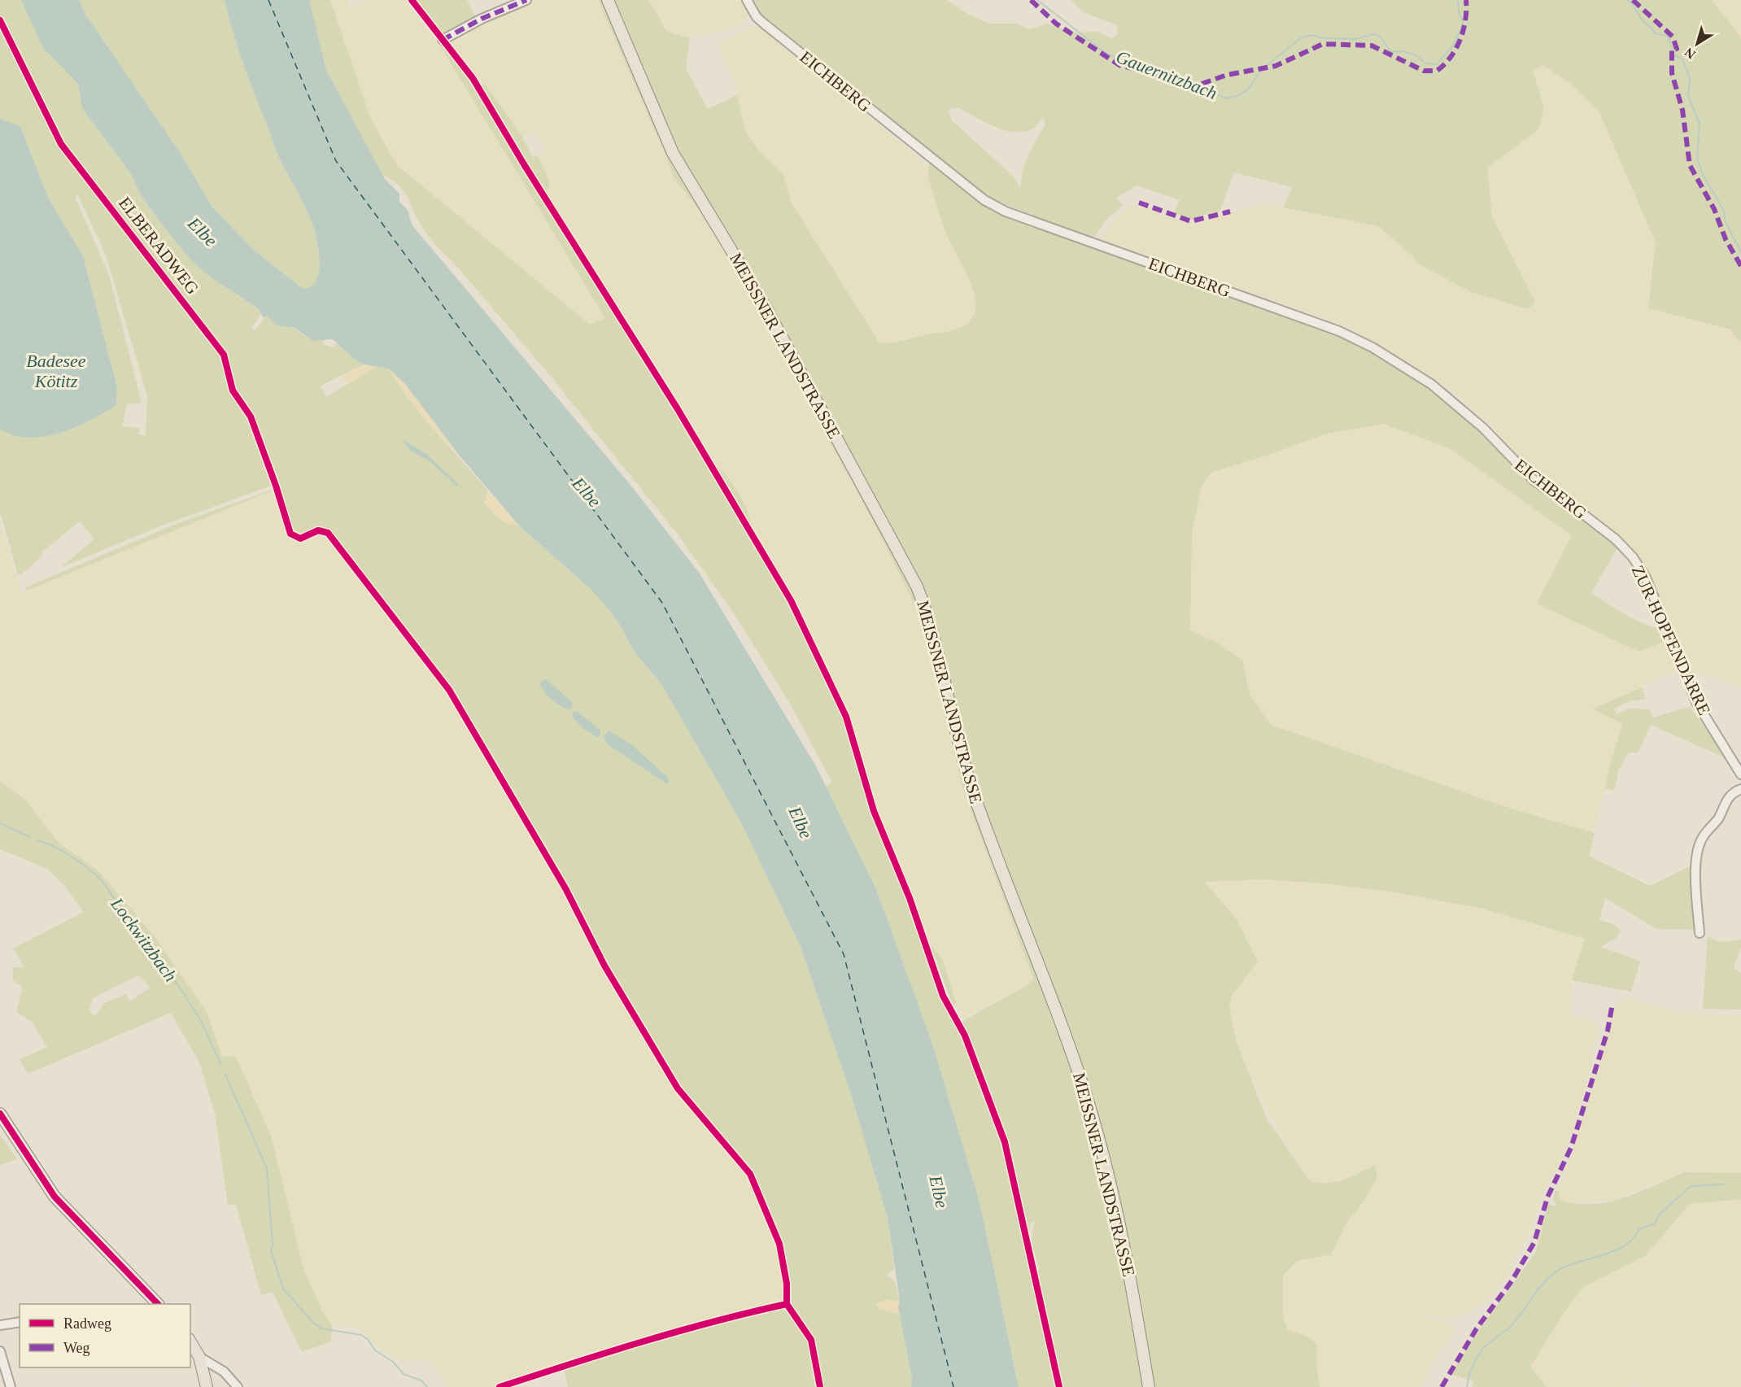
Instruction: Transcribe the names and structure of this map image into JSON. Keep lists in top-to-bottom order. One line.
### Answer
{"streets":{"main road":["MEISSNER LANDSTRASSE"],"street":["EICHBERG","ZUR HOPFENDARRE"],"cycle path":["ELBERADWEG"]},"crossings":[["EICHBERG","ZUR HOPFENDARRE"]],"water":["Gauernitzbach","Elbe","Badesee Kötitz","Lockwitzbach"],"legend":["Radweg","Weg"],"north":"bottom left"}
